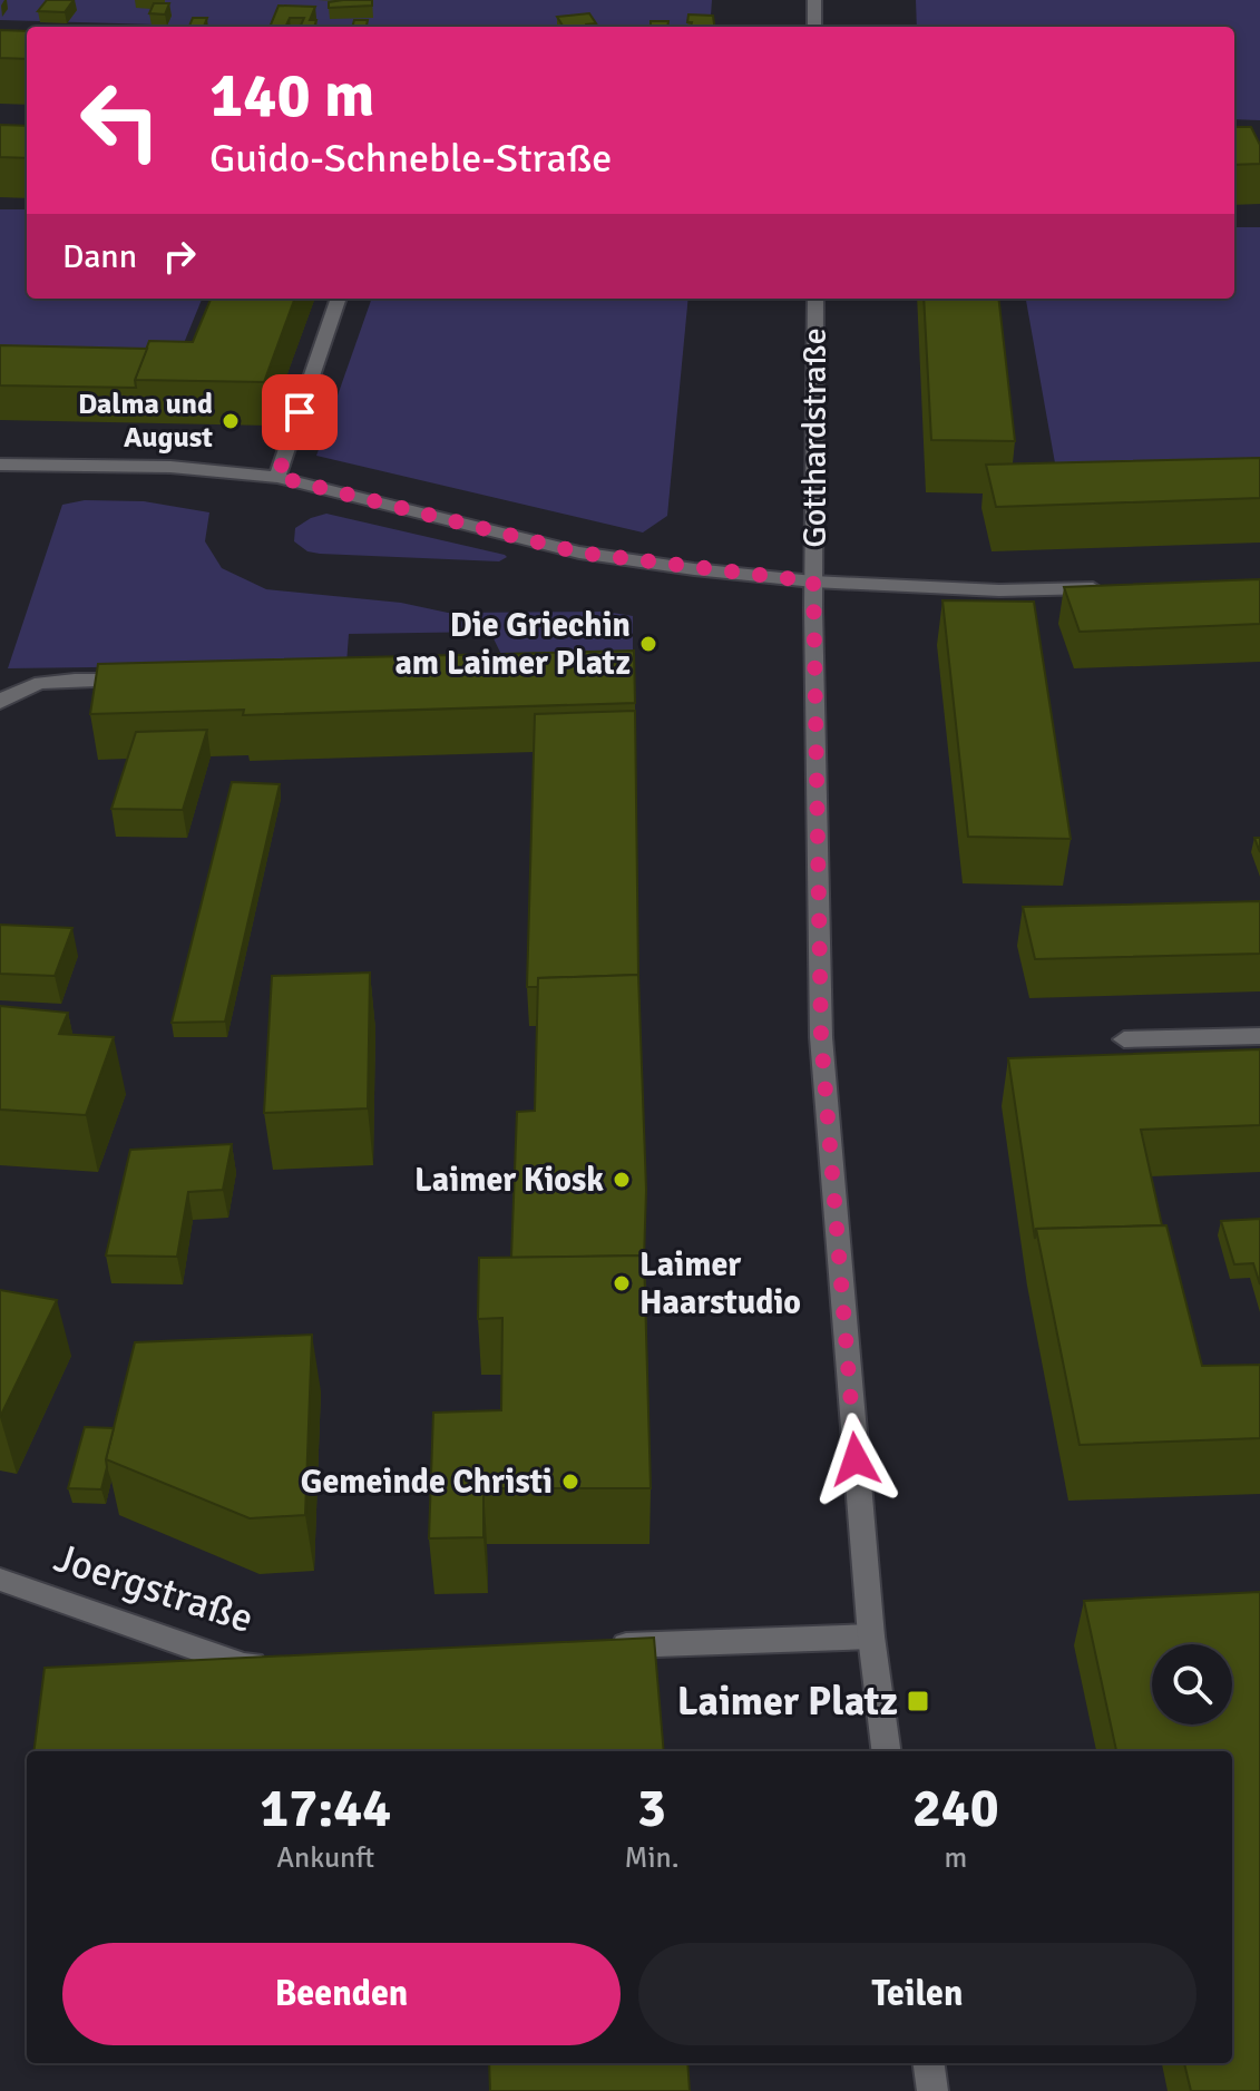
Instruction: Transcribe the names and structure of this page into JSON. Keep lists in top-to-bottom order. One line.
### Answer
{"streets":{"street":["Gotthardstraße","Joergstraße"]},"places":{"other":["Dalma und August","Die Griechin am Laimer Platz","Laimer Kiosk","Laimer Haarstudio","Gemeinde Christi"],"transit":["Laimer Platz"]},"page":{"turn":["140 m","Guido-Schneble-Straße"],"then":"Dann","eta":["17:44","Ankunft","3","Min.","240","m"],"buttons":["Beenden","Teilen"]}}
